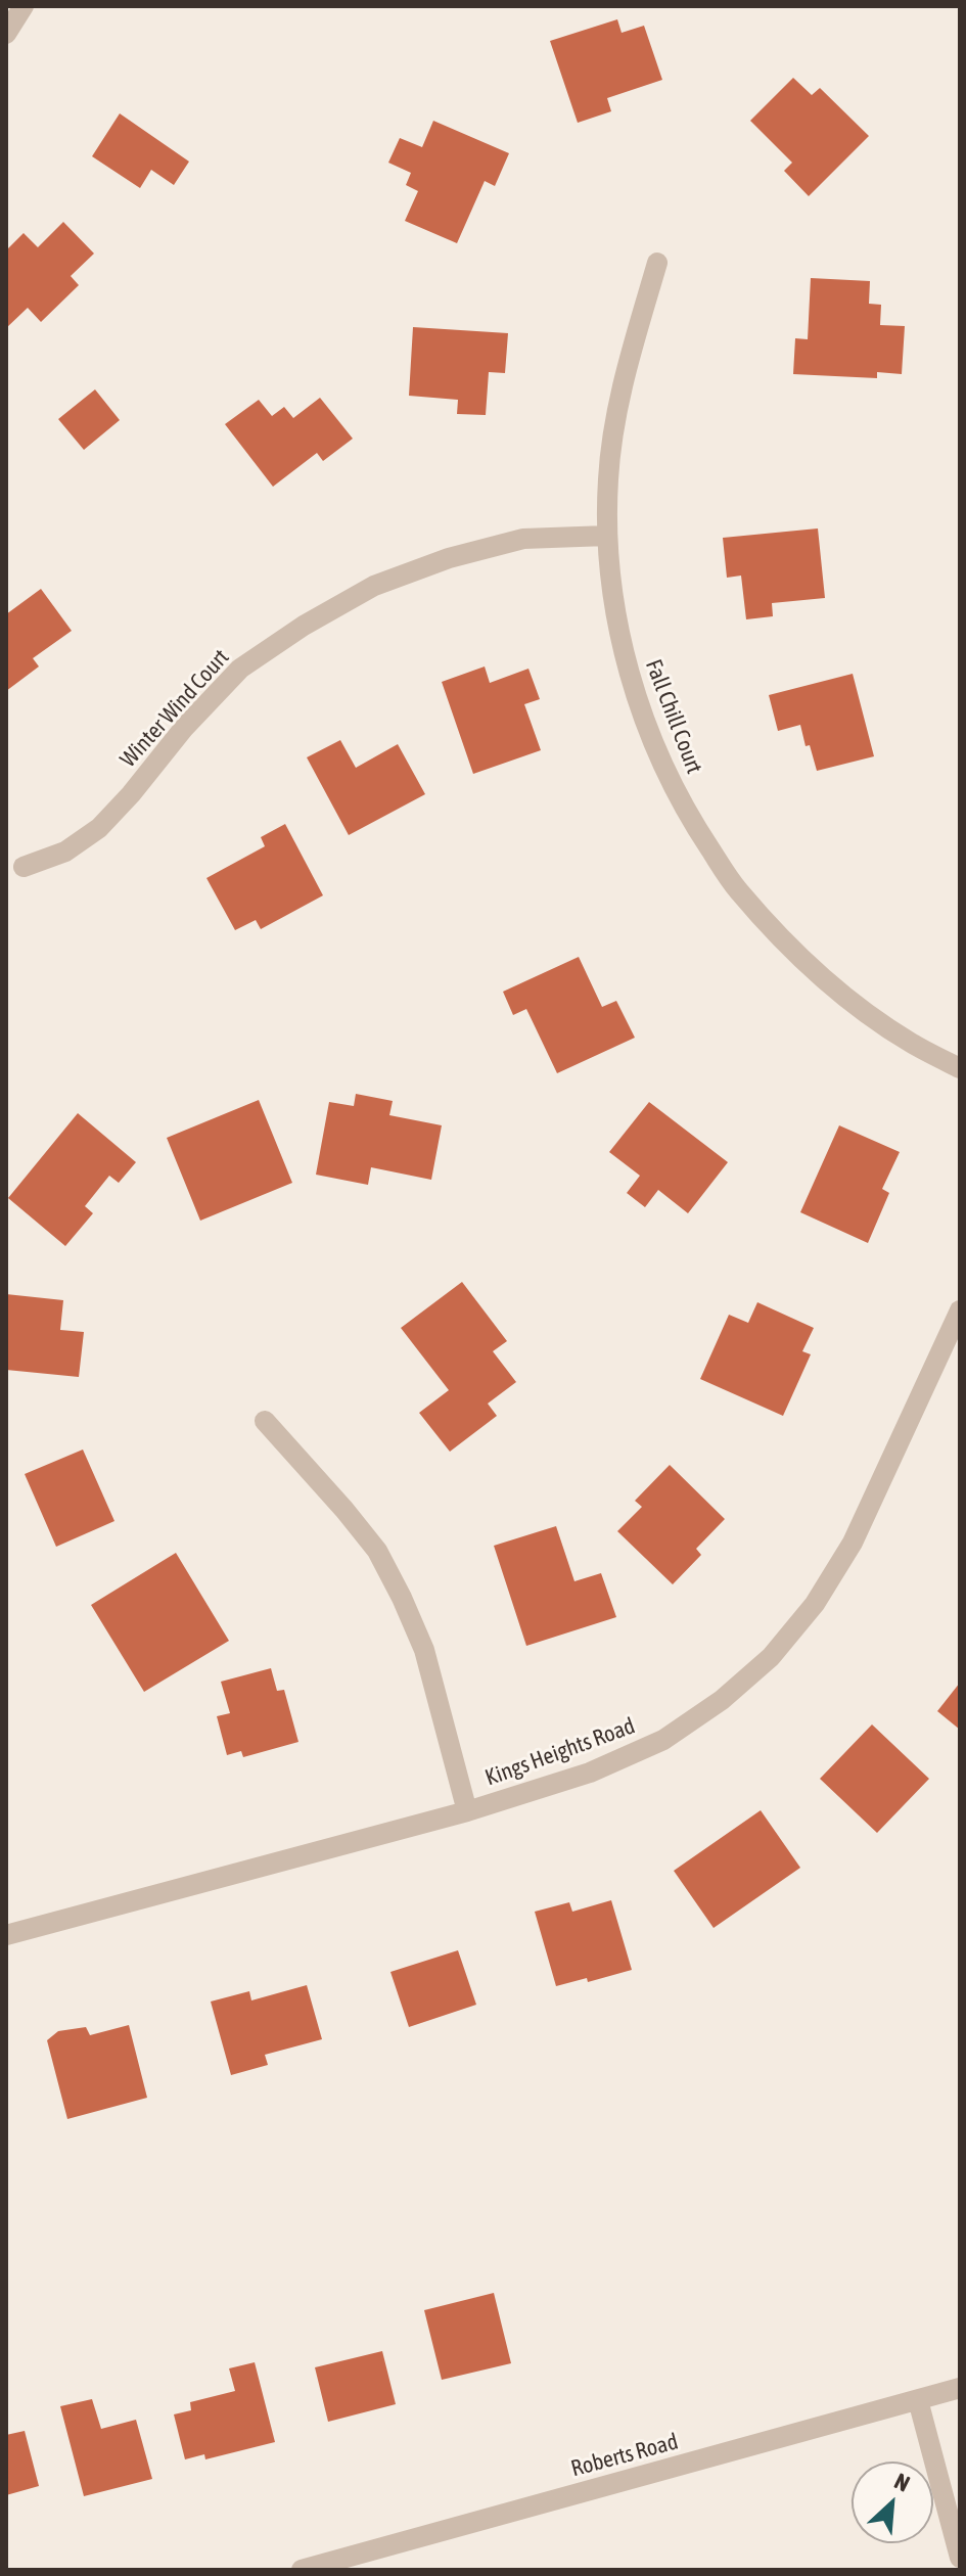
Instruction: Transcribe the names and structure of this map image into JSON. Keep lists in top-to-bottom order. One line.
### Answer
{"streets":{"street":["Winter Wind Court","Fall Chill Court","Kings Heights Road","Roberts Road"]},"crossings":[["Winter Wind Court","Fall Chill Court"]],"north":"top right"}
